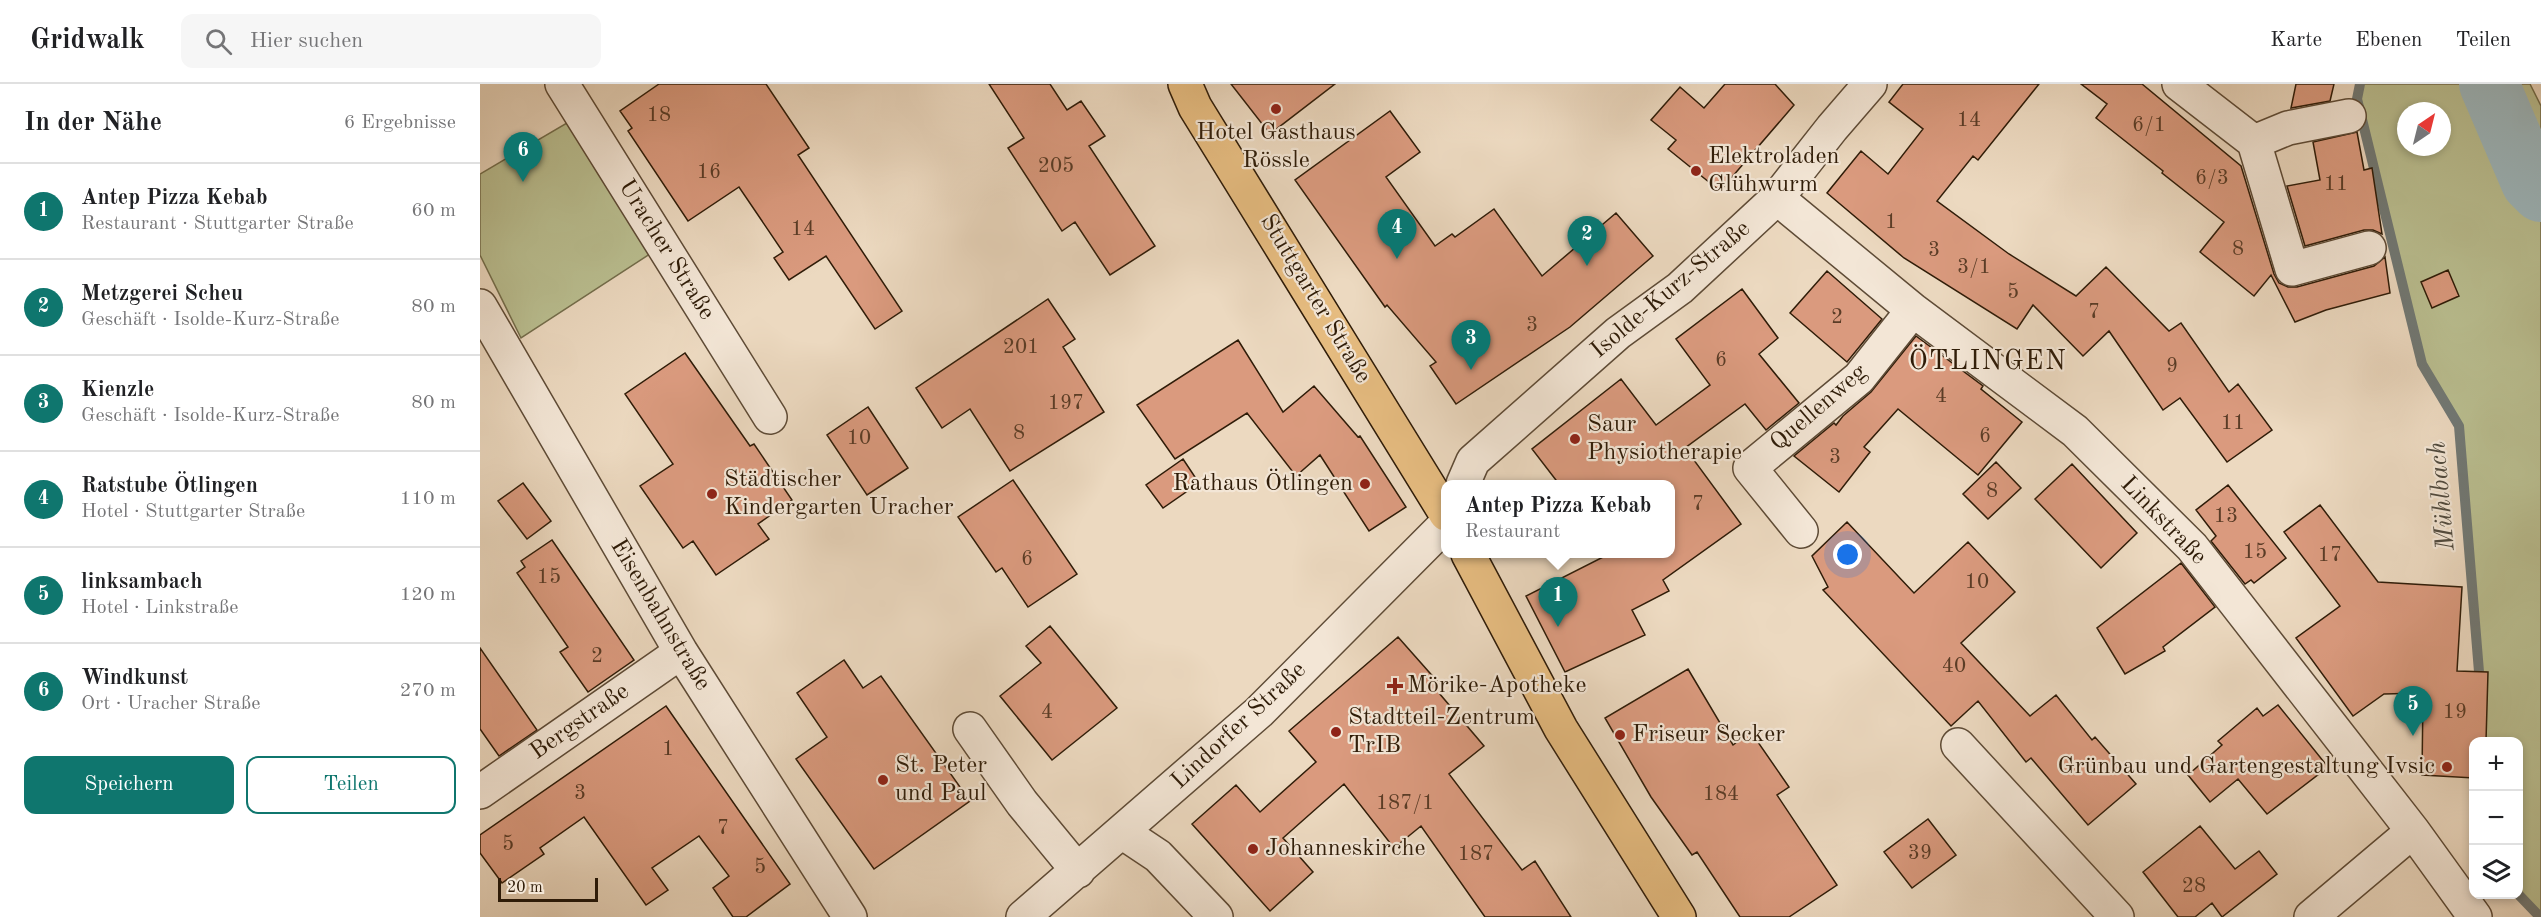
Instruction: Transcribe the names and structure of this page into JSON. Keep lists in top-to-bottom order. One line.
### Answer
{"streets":{"main road":["Stuttgarter Straße"],"street":["Uracher Straße","Isolde-Kurz-Straße","Quellenweg","Linkstraße","Eisenbahnstraße","Bergstraße","Lindorfer Straße"]},"crossings":[["Isolde-Kurz-Straße","Linkstraße"],["Quellenweg","Linkstraße"],["Eisenbahnstraße","Bergstraße"]],"districts":["ÖTLINGEN"],"water":["Mühlbach"],"places":{"other":["Hotel Gasthaus Rössle","Elektroladen Glühwurm","Saur Physiotherapie","Rathaus Ötlingen","Städtischer Kindergarten Uracher","Stadtteil-Zentrum TrIB","Friseur Secker","Grünbau und Gartengestaltung Ivsic","St. Peter und Paul","Johanneskirche"],"health":["Mörike-Apotheke"]},"house_numbers":["18","14","6/1","205","16","6/3","11","1","14","8","3","3/1","5","7","2","3","201","6","9","4","197","11","8","6","10","3","8","7","13","15","17","6","15","10","2","40","4","19","1","3","184","187/1","7","5","39","187","5","28"],"scale_bar":"20 m","north":"top right","page":{"header":"Gridwalk","search":"Hier suchen","nav":["Karte","Ebenen","Teilen"],"heading":["In der Nähe","6 Ergebnisse"],"pins":["6","4","2","3","1","5"],"list":[{"mark":"1","name":"Antep Pizza Kebab","note":"Restaurant · Stuttgarter Straße","value":"60 m"},{"mark":"2","name":"Metzgerei Scheu","note":"Geschäft · Isolde-Kurz-Straße","value":"80 m"},{"mark":"3","name":"Kienzle","note":"Geschäft · Isolde-Kurz-Straße","value":"80 m"},{"mark":"4","name":"Ratstube Ötlingen","note":"Hotel · Stuttgarter Straße","value":"110 m"},{"mark":"5","name":"linksambach","note":"Hotel · Linkstraße","value":"120 m"},{"mark":"6","name":"Windkunst","note":"Ort · Uracher Straße","value":"270 m"}],"popup":["Antep Pizza Kebab","Restaurant"],"map_buttons":["+","−"],"buttons":["Speichern","Teilen"],"scale":"20 m"}}
